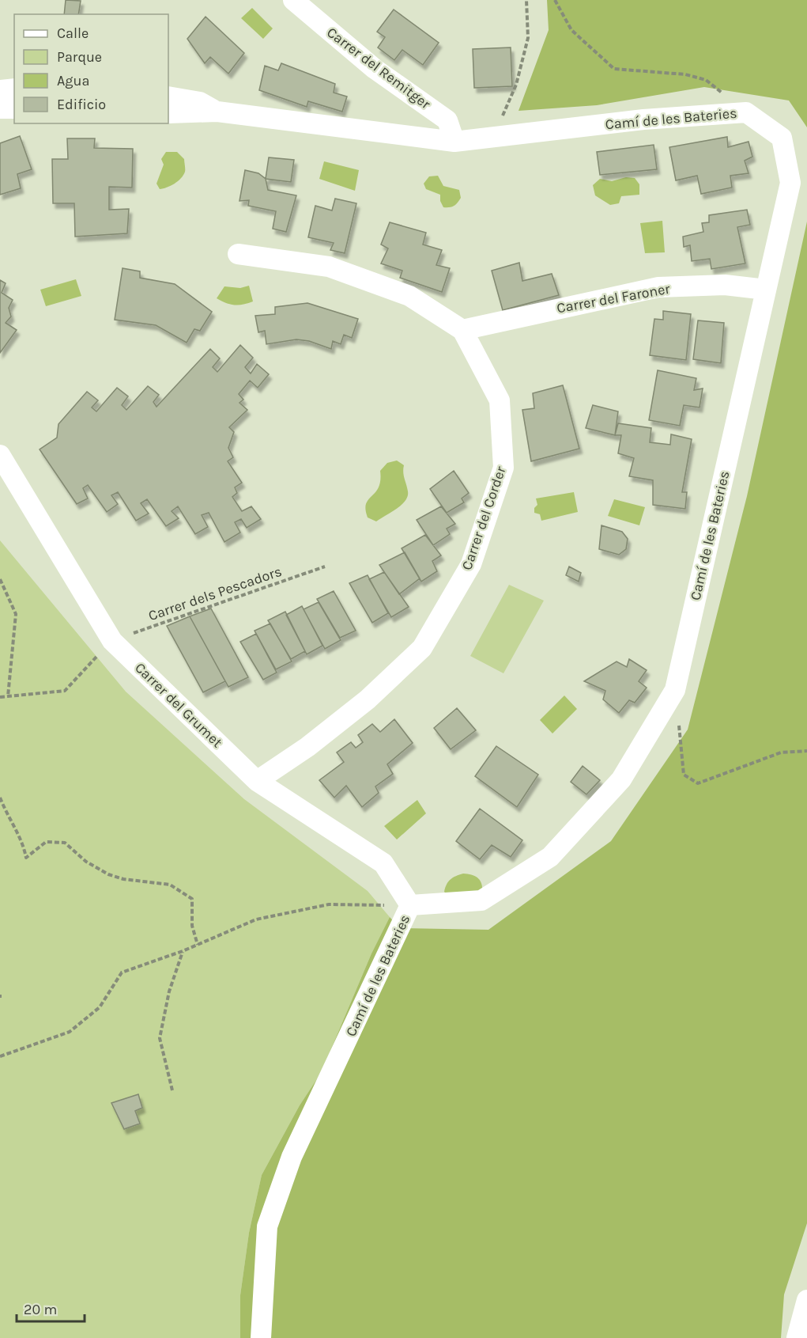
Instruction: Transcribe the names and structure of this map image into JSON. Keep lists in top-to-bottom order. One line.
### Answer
{"streets":{"street":["Carrer del Remitger","Camí de les Bateries","Carrer del Faroner","Carrer del Corder","Carrer del Grumet"],"path":["Carrer dels Pescadors"]},"crossings":[["Carrer del Remitger","Camí de les Bateries"],["Camí de les Bateries","Carrer del Faroner"],["Camí de les Bateries","Carrer del Grumet"],["Carrer del Faroner","Carrer del Corder"],["Carrer del Corder","Carrer del Grumet"],["Carrer dels Pescadors","Carrer del Grumet"]],"legend":["Calle","Parque","Agua","Edificio"],"scale_bar":"20 m"}
